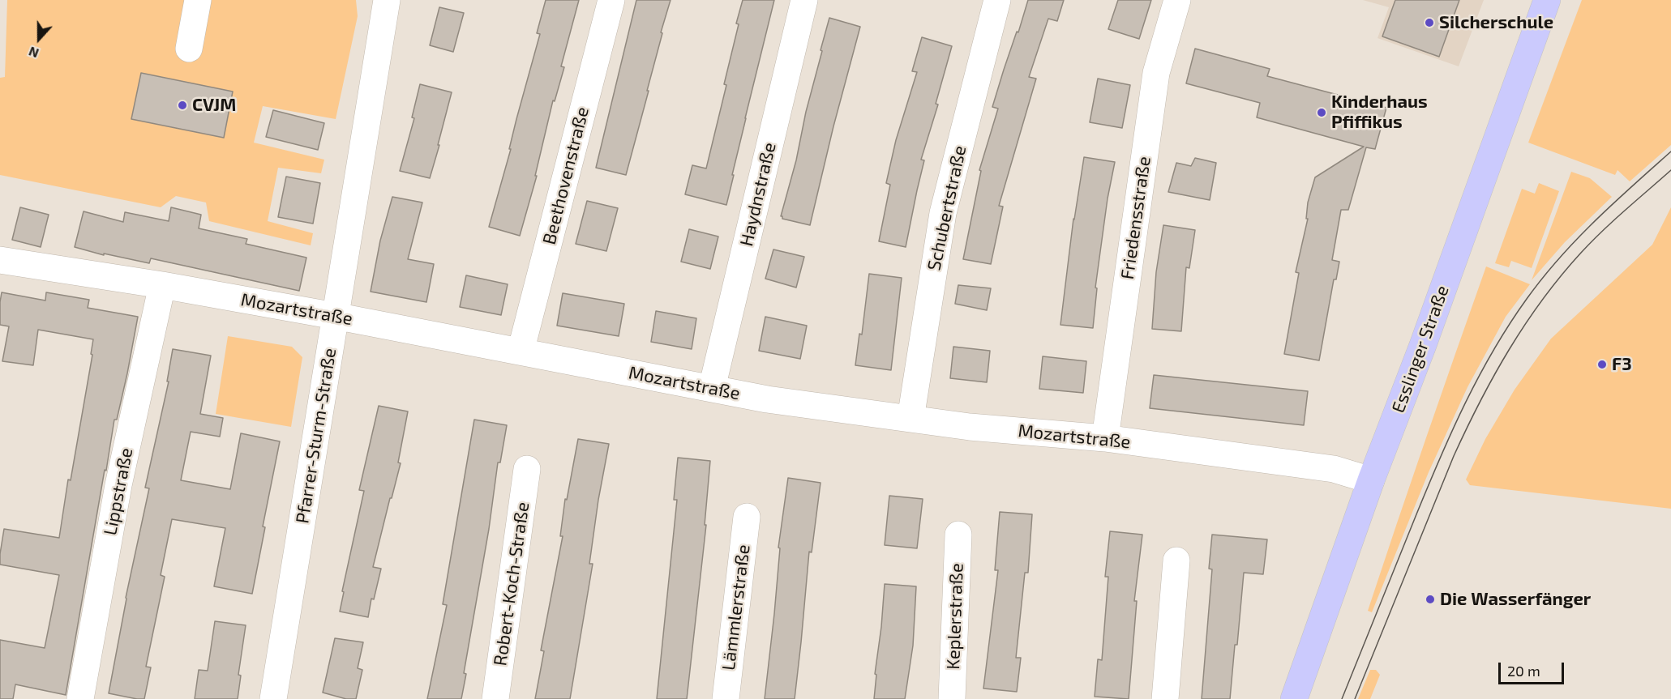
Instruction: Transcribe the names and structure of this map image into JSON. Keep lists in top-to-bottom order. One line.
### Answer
{"streets":{"main road":["Esslinger Straße"],"street":["Beethovenstraße","Haydnstraße","Schubertstraße","Friedensstraße","Mozartstraße","Pfarrer-Sturm-Straße","Lippstraße","Robert-Koch-Straße","Lämmlerstraße","Keplerstraße"]},"crossings":[["Beethovenstraße","Mozartstraße"],["Haydnstraße","Mozartstraße"],["Schubertstraße","Mozartstraße"],["Friedensstraße","Mozartstraße"],["Mozartstraße","Esslinger Straße"],["Mozartstraße","Pfarrer-Sturm-Straße"],["Mozartstraße","Lippstraße"]],"places":["Silcherschule","CVJM","Kinderhaus Pfiffikus","F3","Die Wasserfänger"],"scale_bar":"20 m","north":"bottom"}
